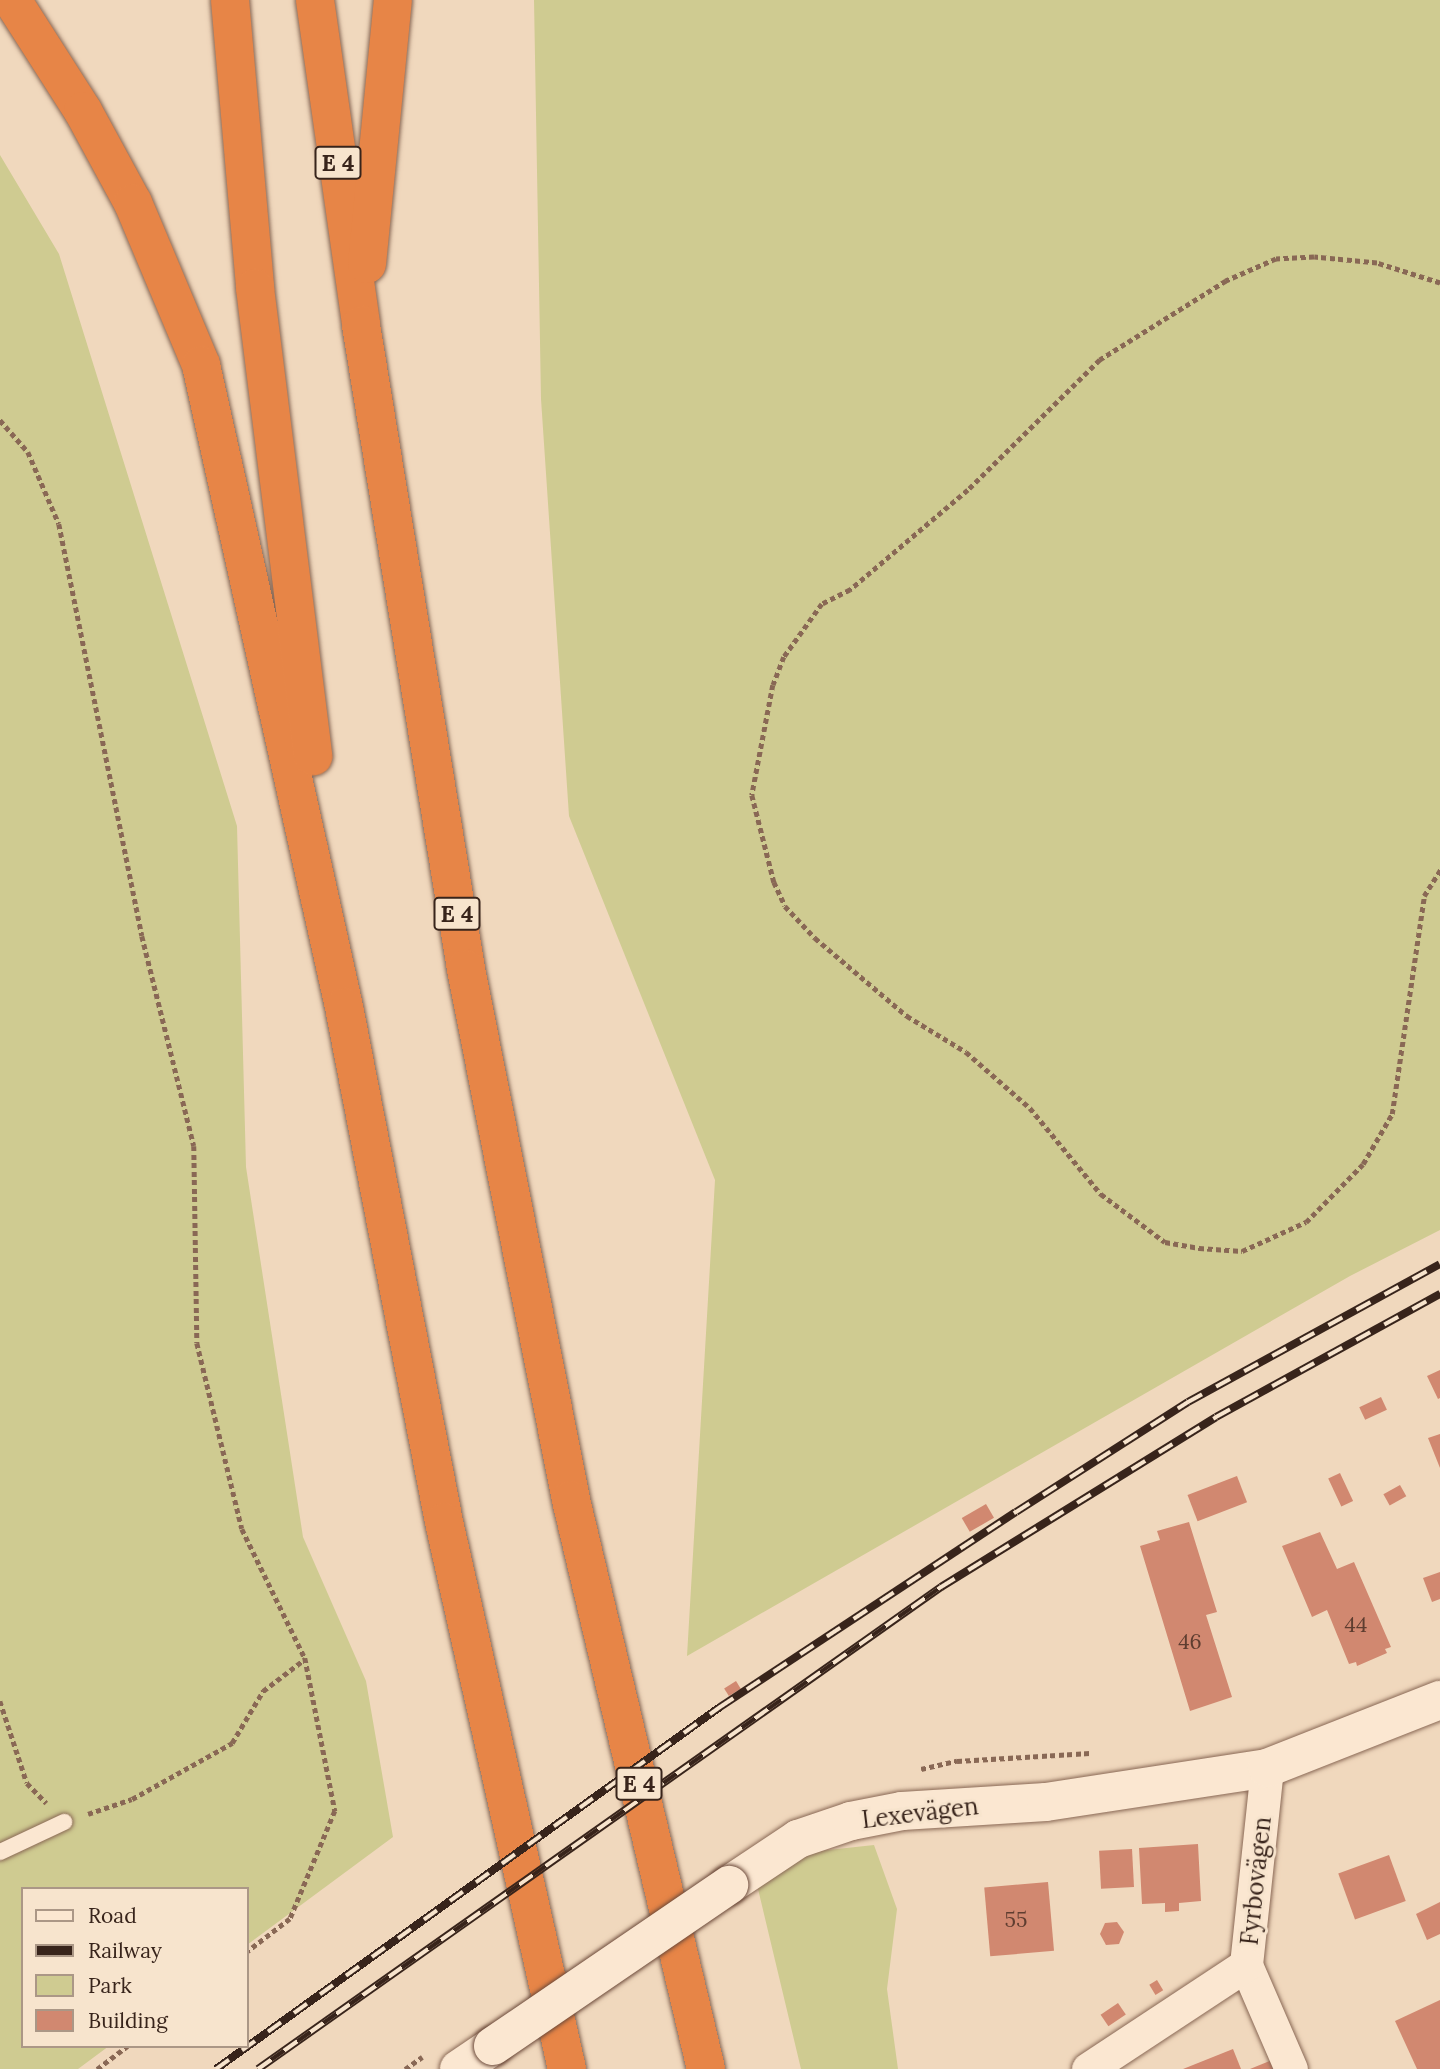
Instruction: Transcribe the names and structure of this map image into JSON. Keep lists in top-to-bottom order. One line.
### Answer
{"streets":{"highway":["E 4"],"street":["Lexevägen","Fyrbovägen"]},"crossings":[["Lexevägen","Fyrbovägen"]],"house_numbers":["44","46","55"],"legend":["Road","Railway","Park","Building"]}
